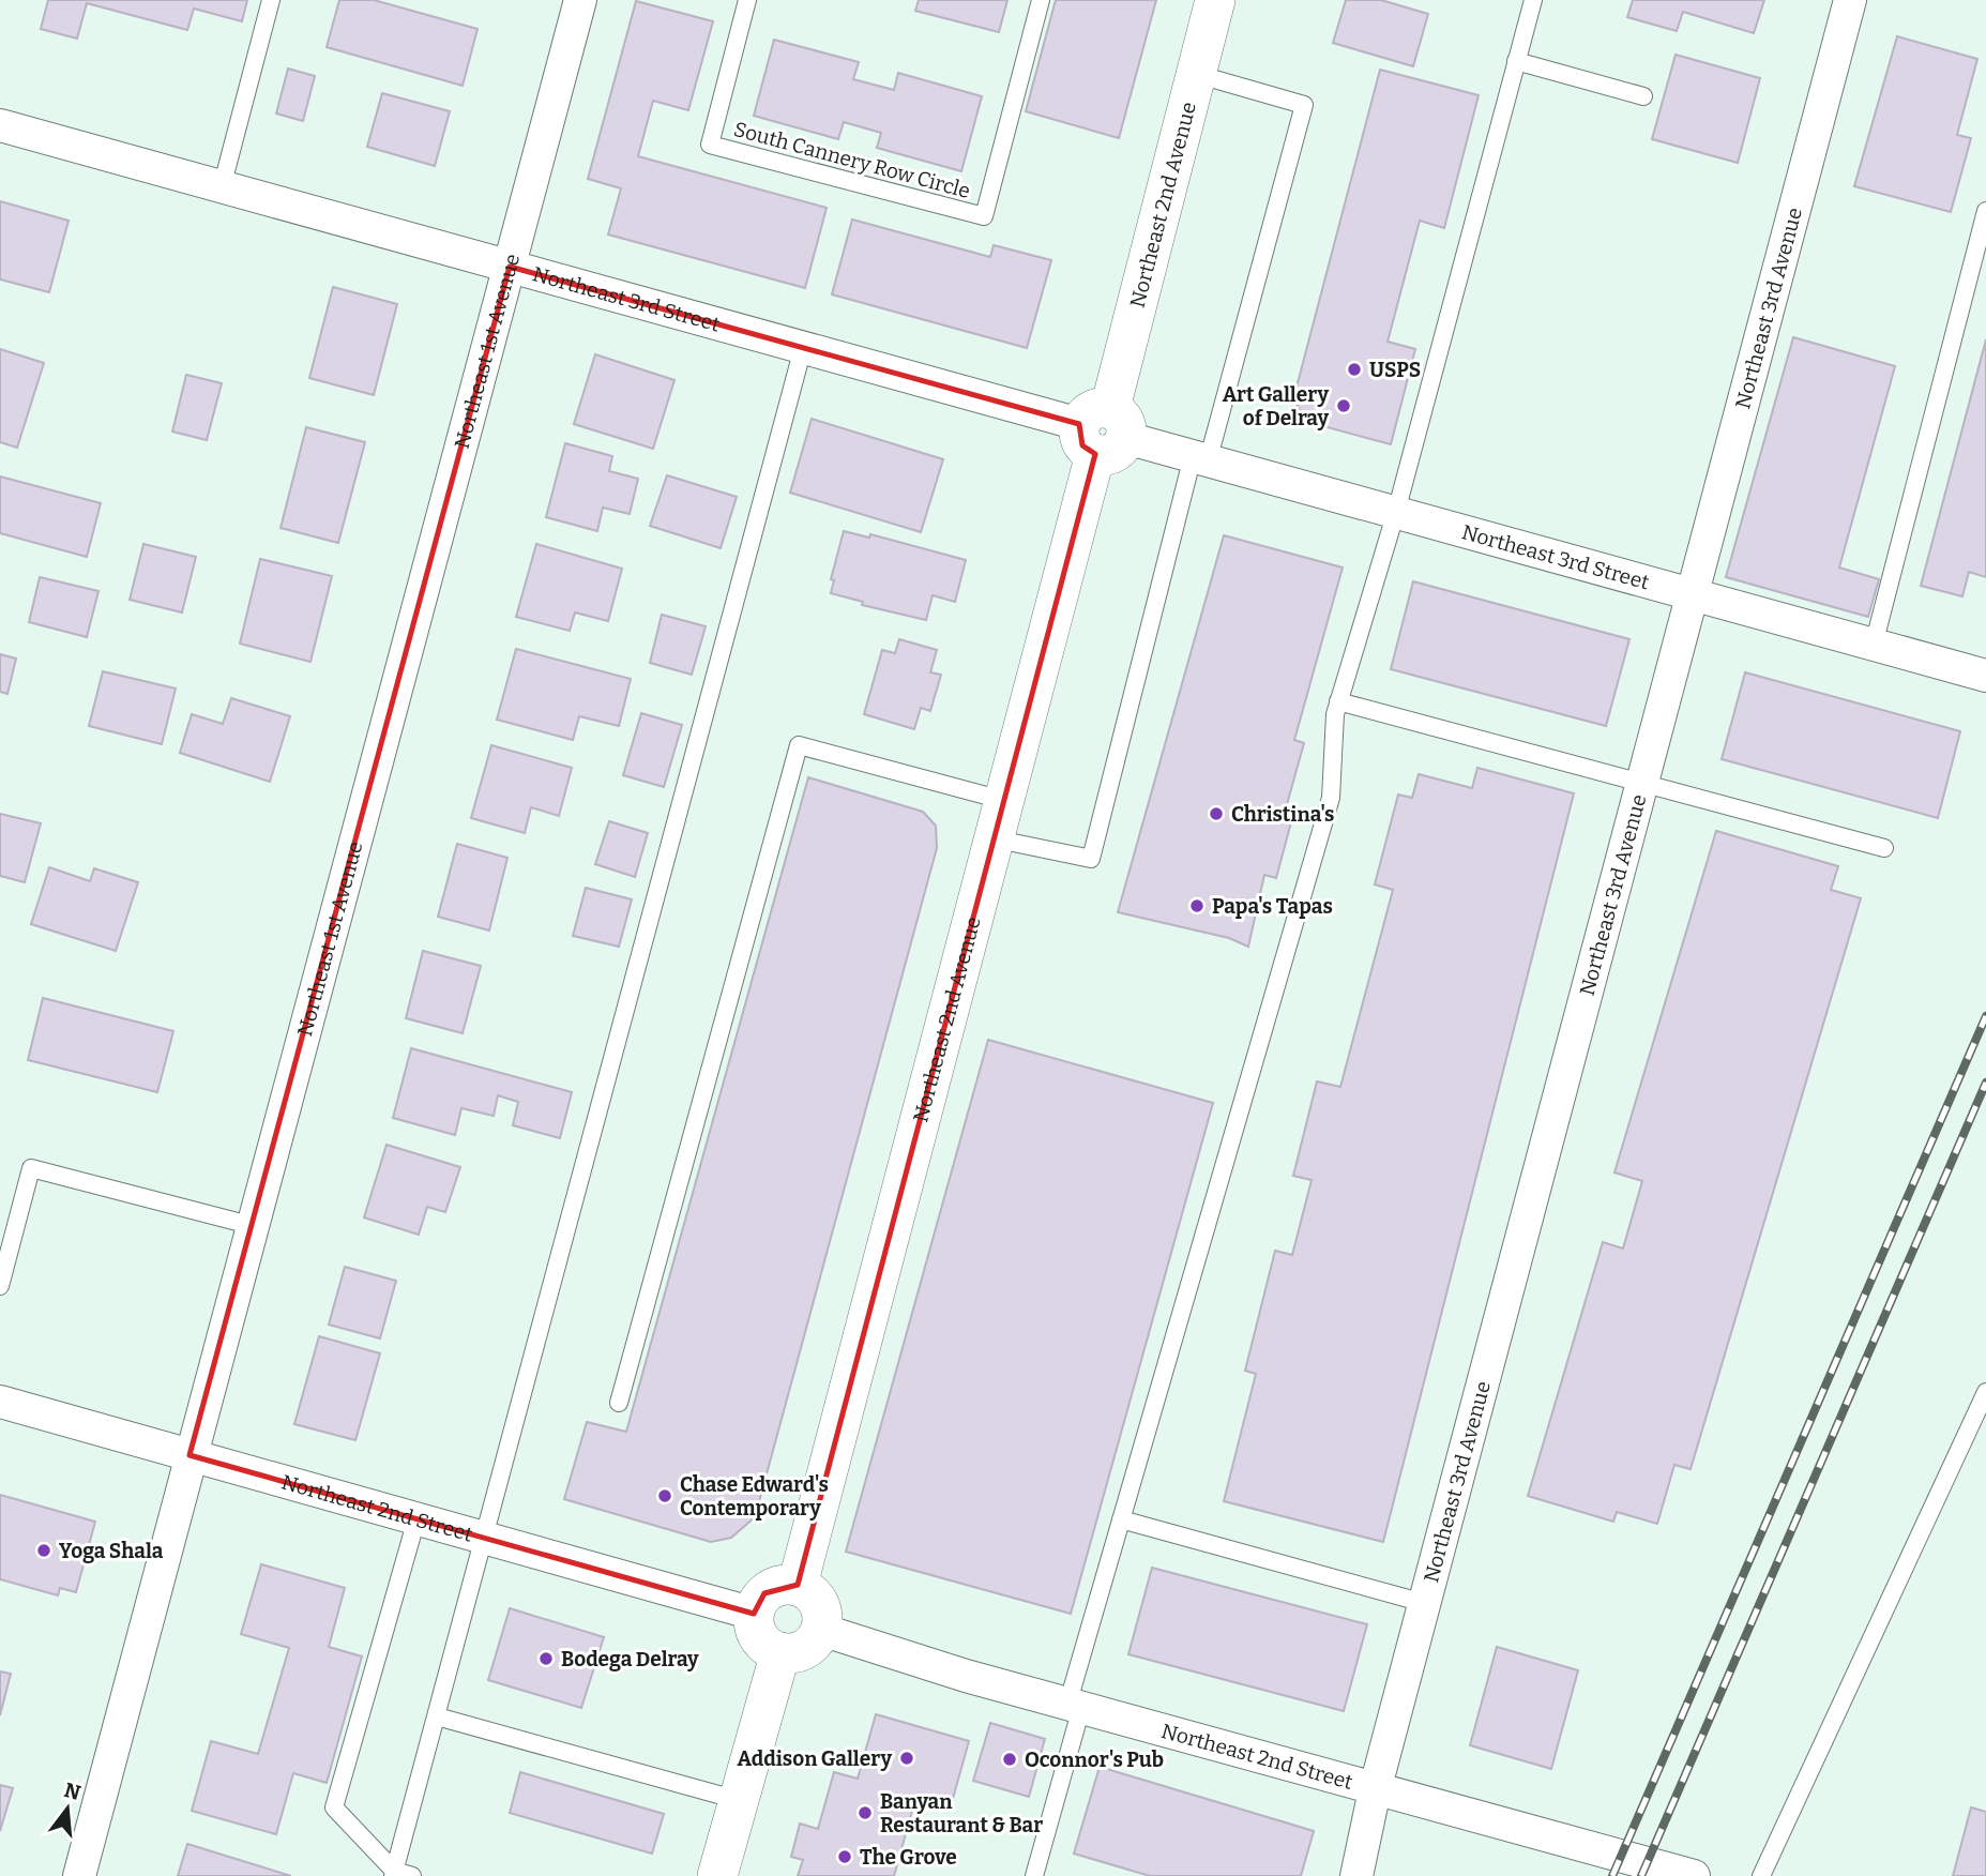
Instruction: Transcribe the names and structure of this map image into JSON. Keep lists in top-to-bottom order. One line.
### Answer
{"streets":{"street":["Northeast 2nd Avenue","Northeast 3rd Street","Northeast 3rd Avenue","Northeast 1st Avenue","Northeast 2nd Street"],"lane":["South Cannery Row Circle"]},"crossings":[["Northeast 2nd Avenue","Northeast 3rd Street"],["Northeast 2nd Avenue","Northeast 2nd Street"],["Northeast 3rd Street","Northeast 3rd Avenue"],["Northeast 3rd Street","Northeast 1st Avenue"],["Northeast 3rd Avenue","Northeast 2nd Street"],["Northeast 1st Avenue","Northeast 2nd Street"]],"places":["USPS","Art Gallery of Delray","Christina's","Papa's Tapas","Chase Edward's Contemporary","Yoga Shala","Bodega Delray","Addison Gallery","Oconnor's Pub","Banyan Restaurant & Bar","The Grove"],"north":"top"}
